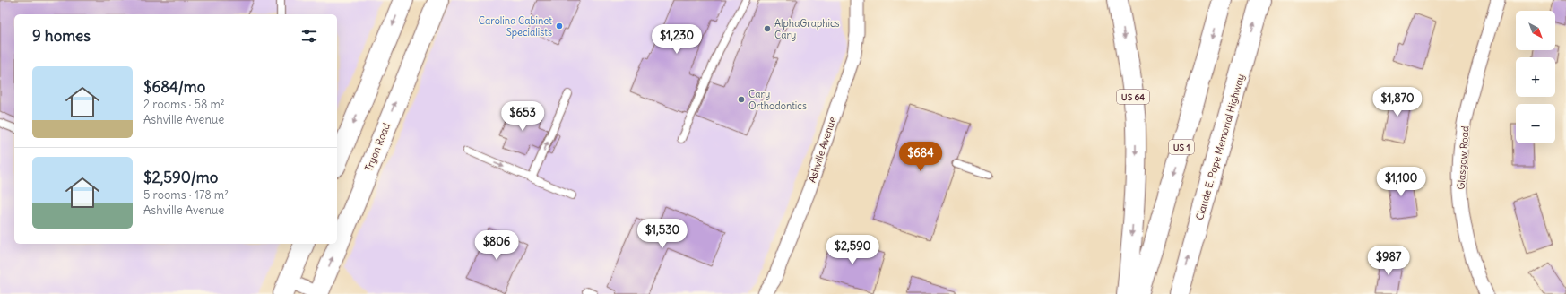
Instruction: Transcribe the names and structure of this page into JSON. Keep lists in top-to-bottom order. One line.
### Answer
{"streets":{"main road":["US 64","Tryon Road","US 1","Claude E. Pope Memorial Highway"],"street":["Ashville Avenue","Glasgow Road"]},"places":["Carolina Cabinet Specialists","AlphaGraphics Cary","Cary Orthodontics"],"north":"bottom right","page":{"map_buttons":["+","−"],"heading":"9 homes","price":["$1,230","$1,870","$653","$684","$1,100","$1,530","$806","$2,590","$987"],"list":[{"name":"$684/mo","note":"2 rooms · 58 m² · Ashville Avenue"},{"name":"$2,590/mo","note":"5 rooms · 178 m² · Ashville Avenue"}]}}
